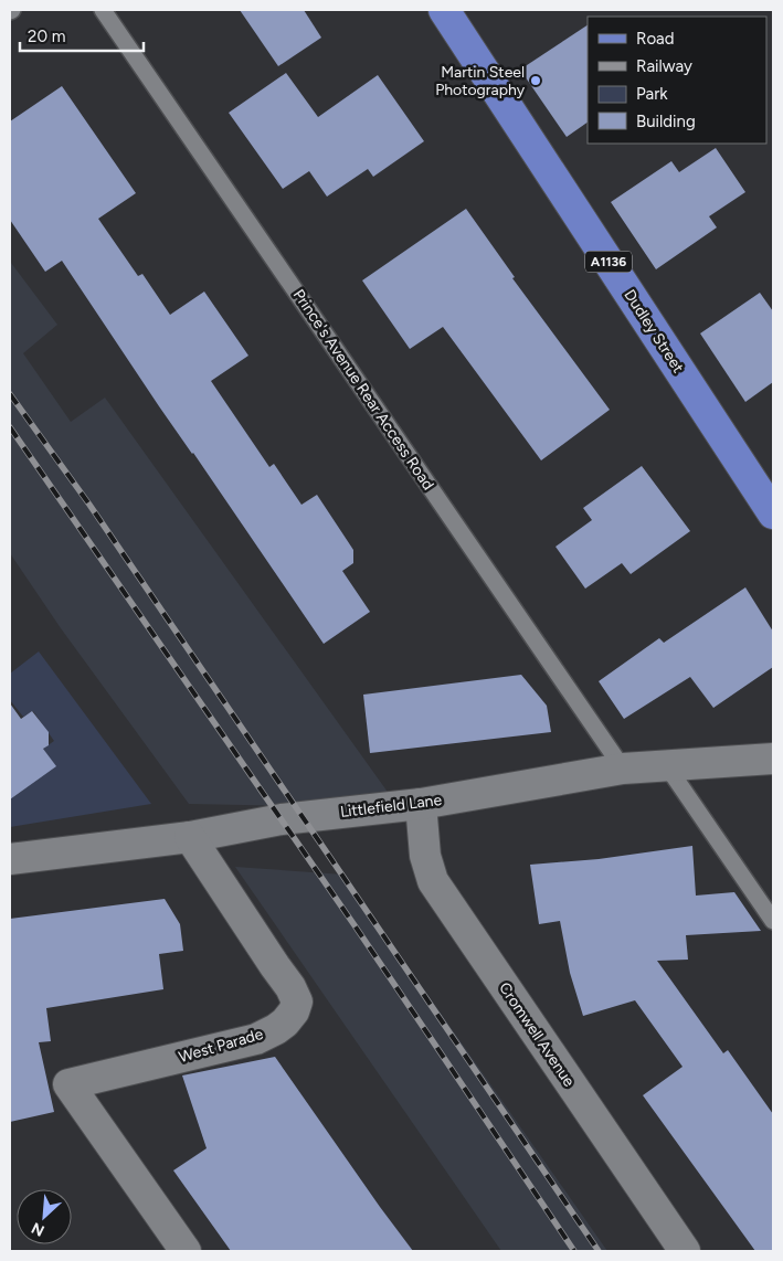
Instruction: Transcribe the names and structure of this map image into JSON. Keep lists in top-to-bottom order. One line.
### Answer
{"streets":{"main road":["A1136","Dudley Street"],"street":["Littlefield Lane","Cromwell Avenue","West Parade"],"lane":["Prince's Avenue Rear Access Road"]},"crossings":[["Prince's Avenue Rear Access Road","Littlefield Lane"],["Littlefield Lane","Cromwell Avenue"],["Littlefield Lane","West Parade"]],"places":["Martin Steel Photography"],"legend":["Road","Railway","Park","Building"],"scale_bar":"20 m","north":"bottom left"}
